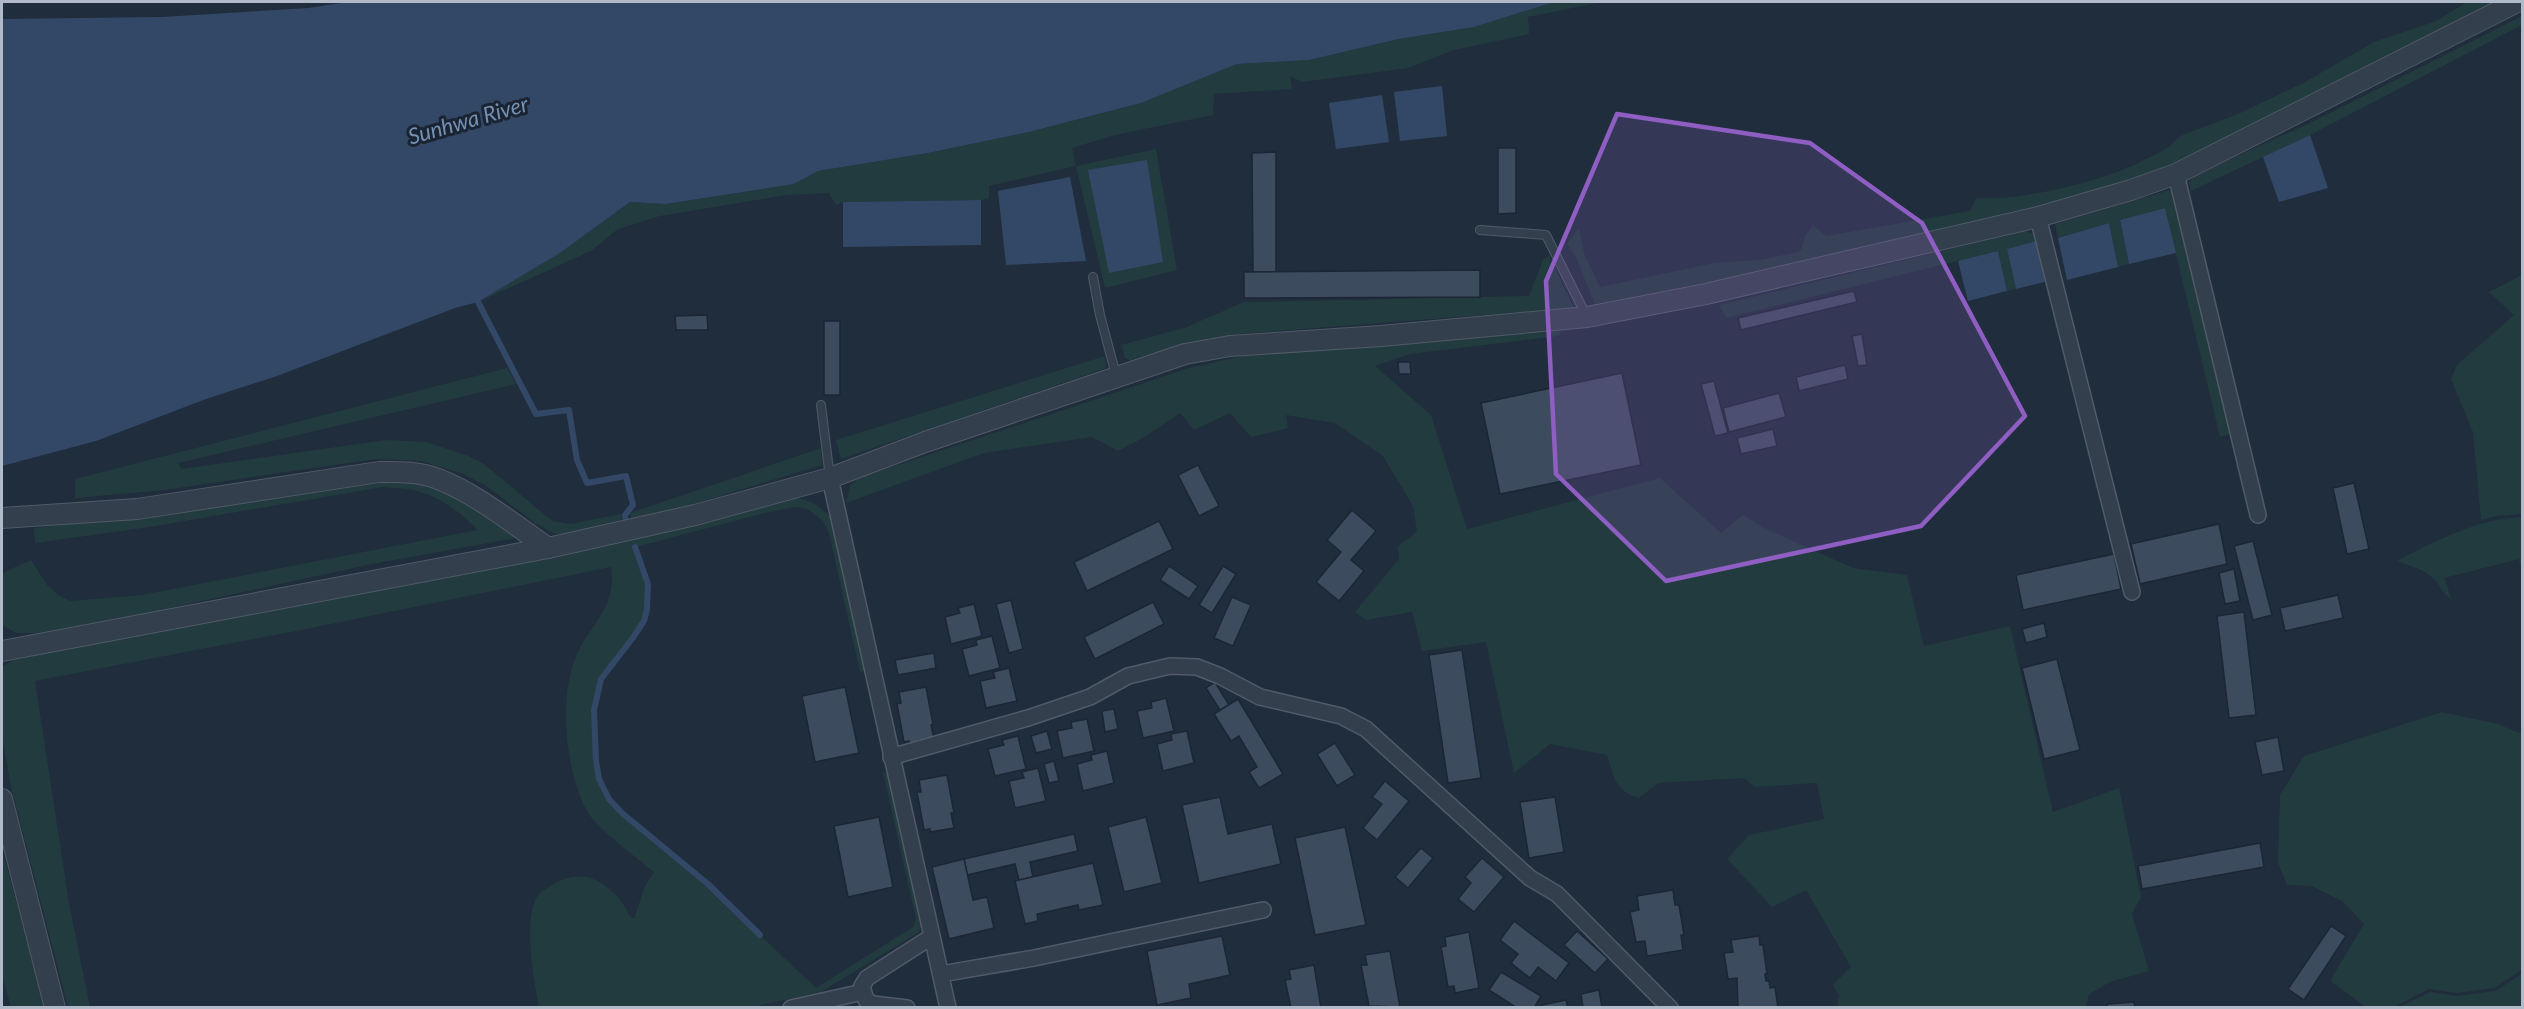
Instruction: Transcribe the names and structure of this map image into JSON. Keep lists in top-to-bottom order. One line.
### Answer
{"water":["Sunhwa River"]}
